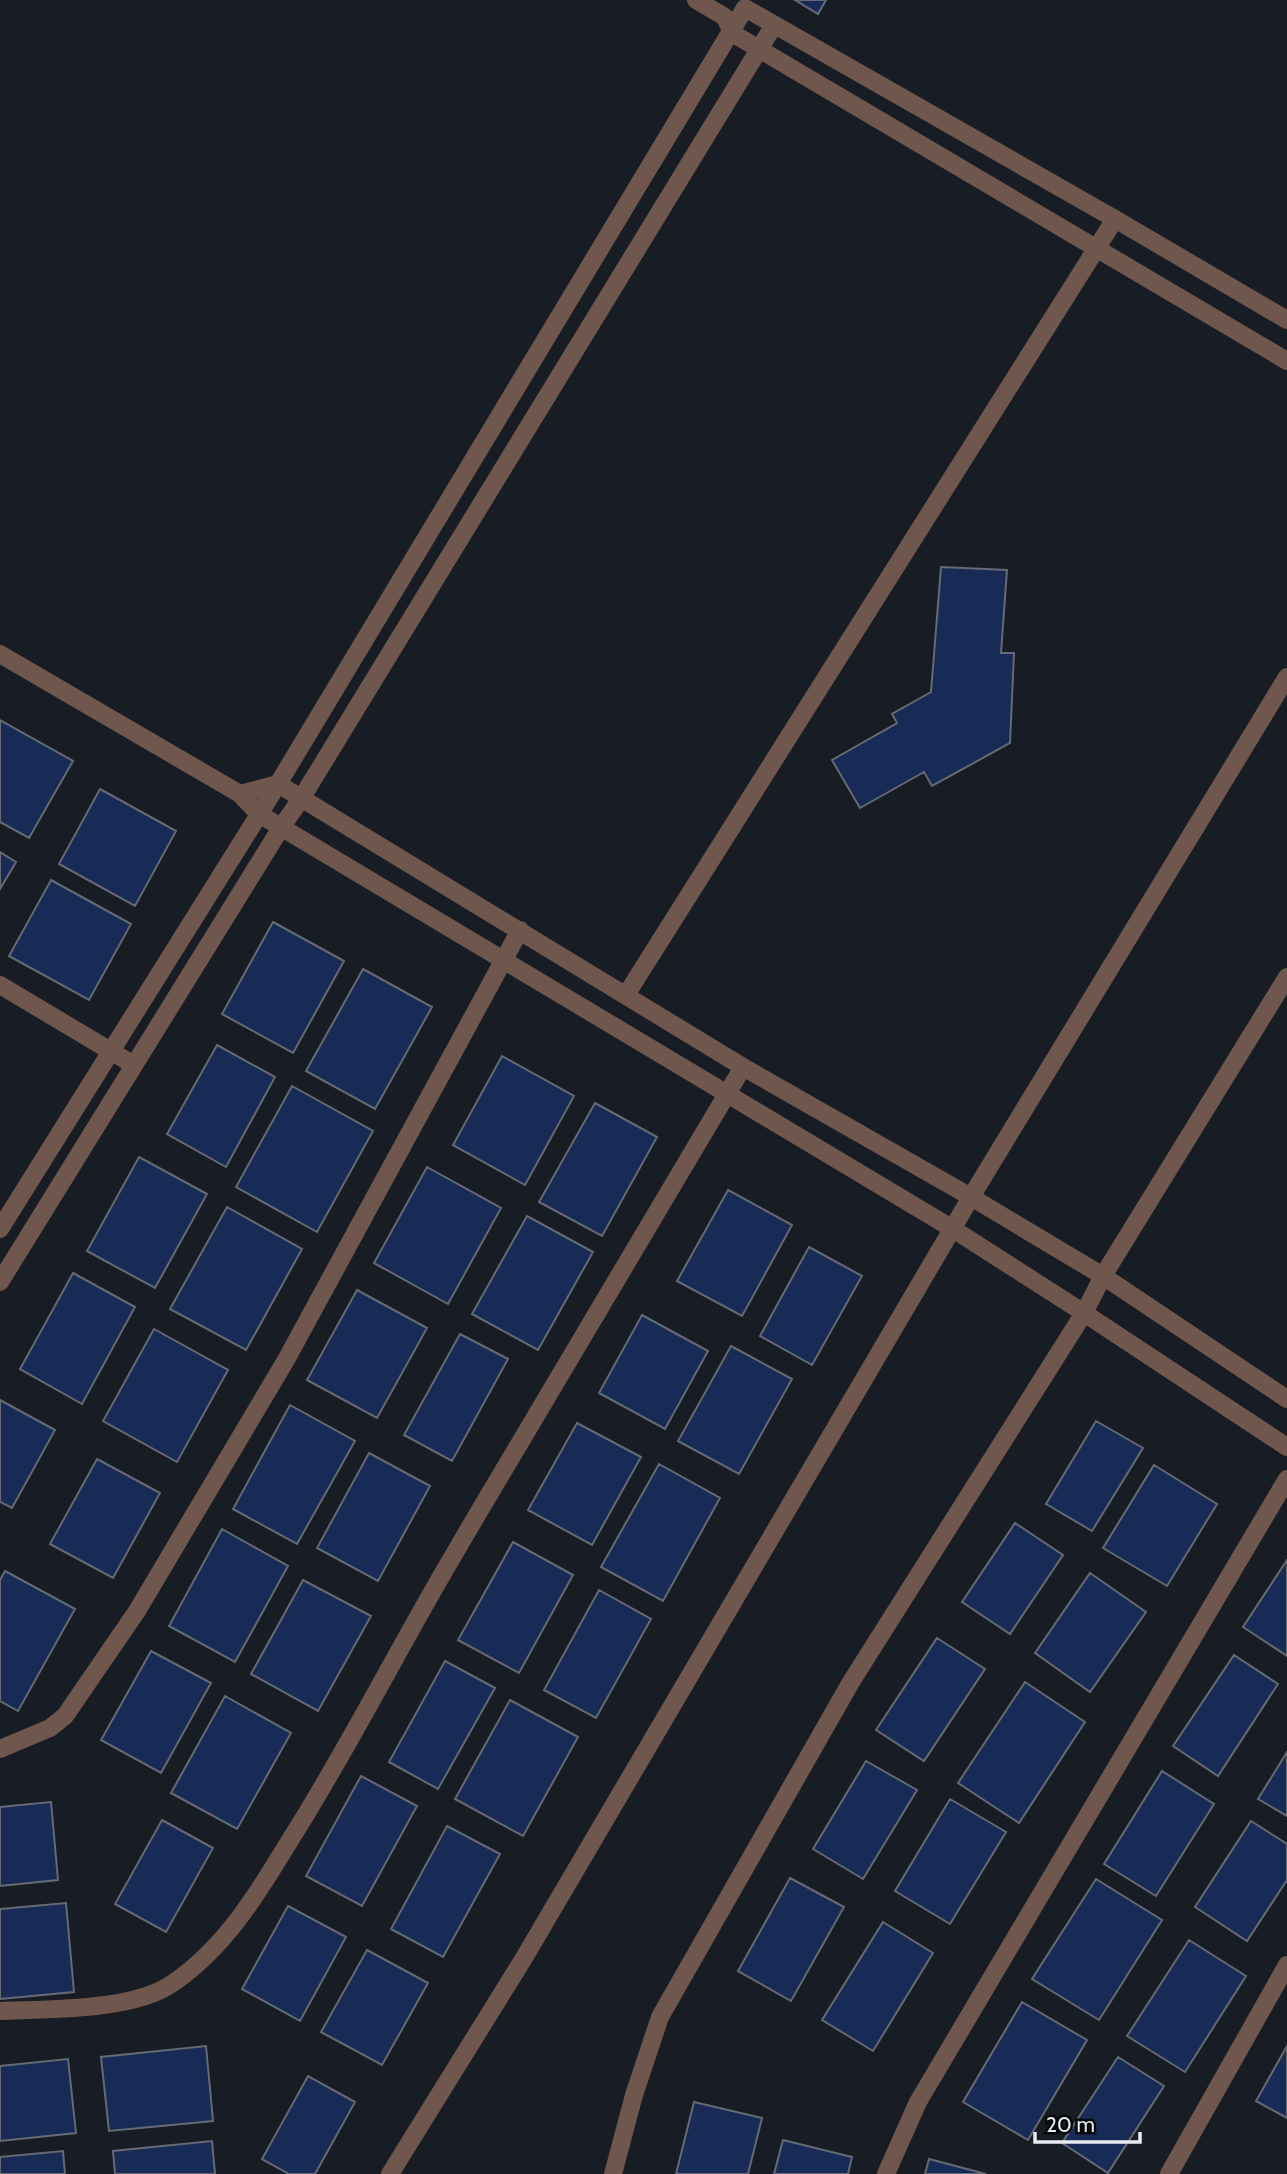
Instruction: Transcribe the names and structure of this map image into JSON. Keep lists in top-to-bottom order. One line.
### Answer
{"scale_bar":"20 m"}
